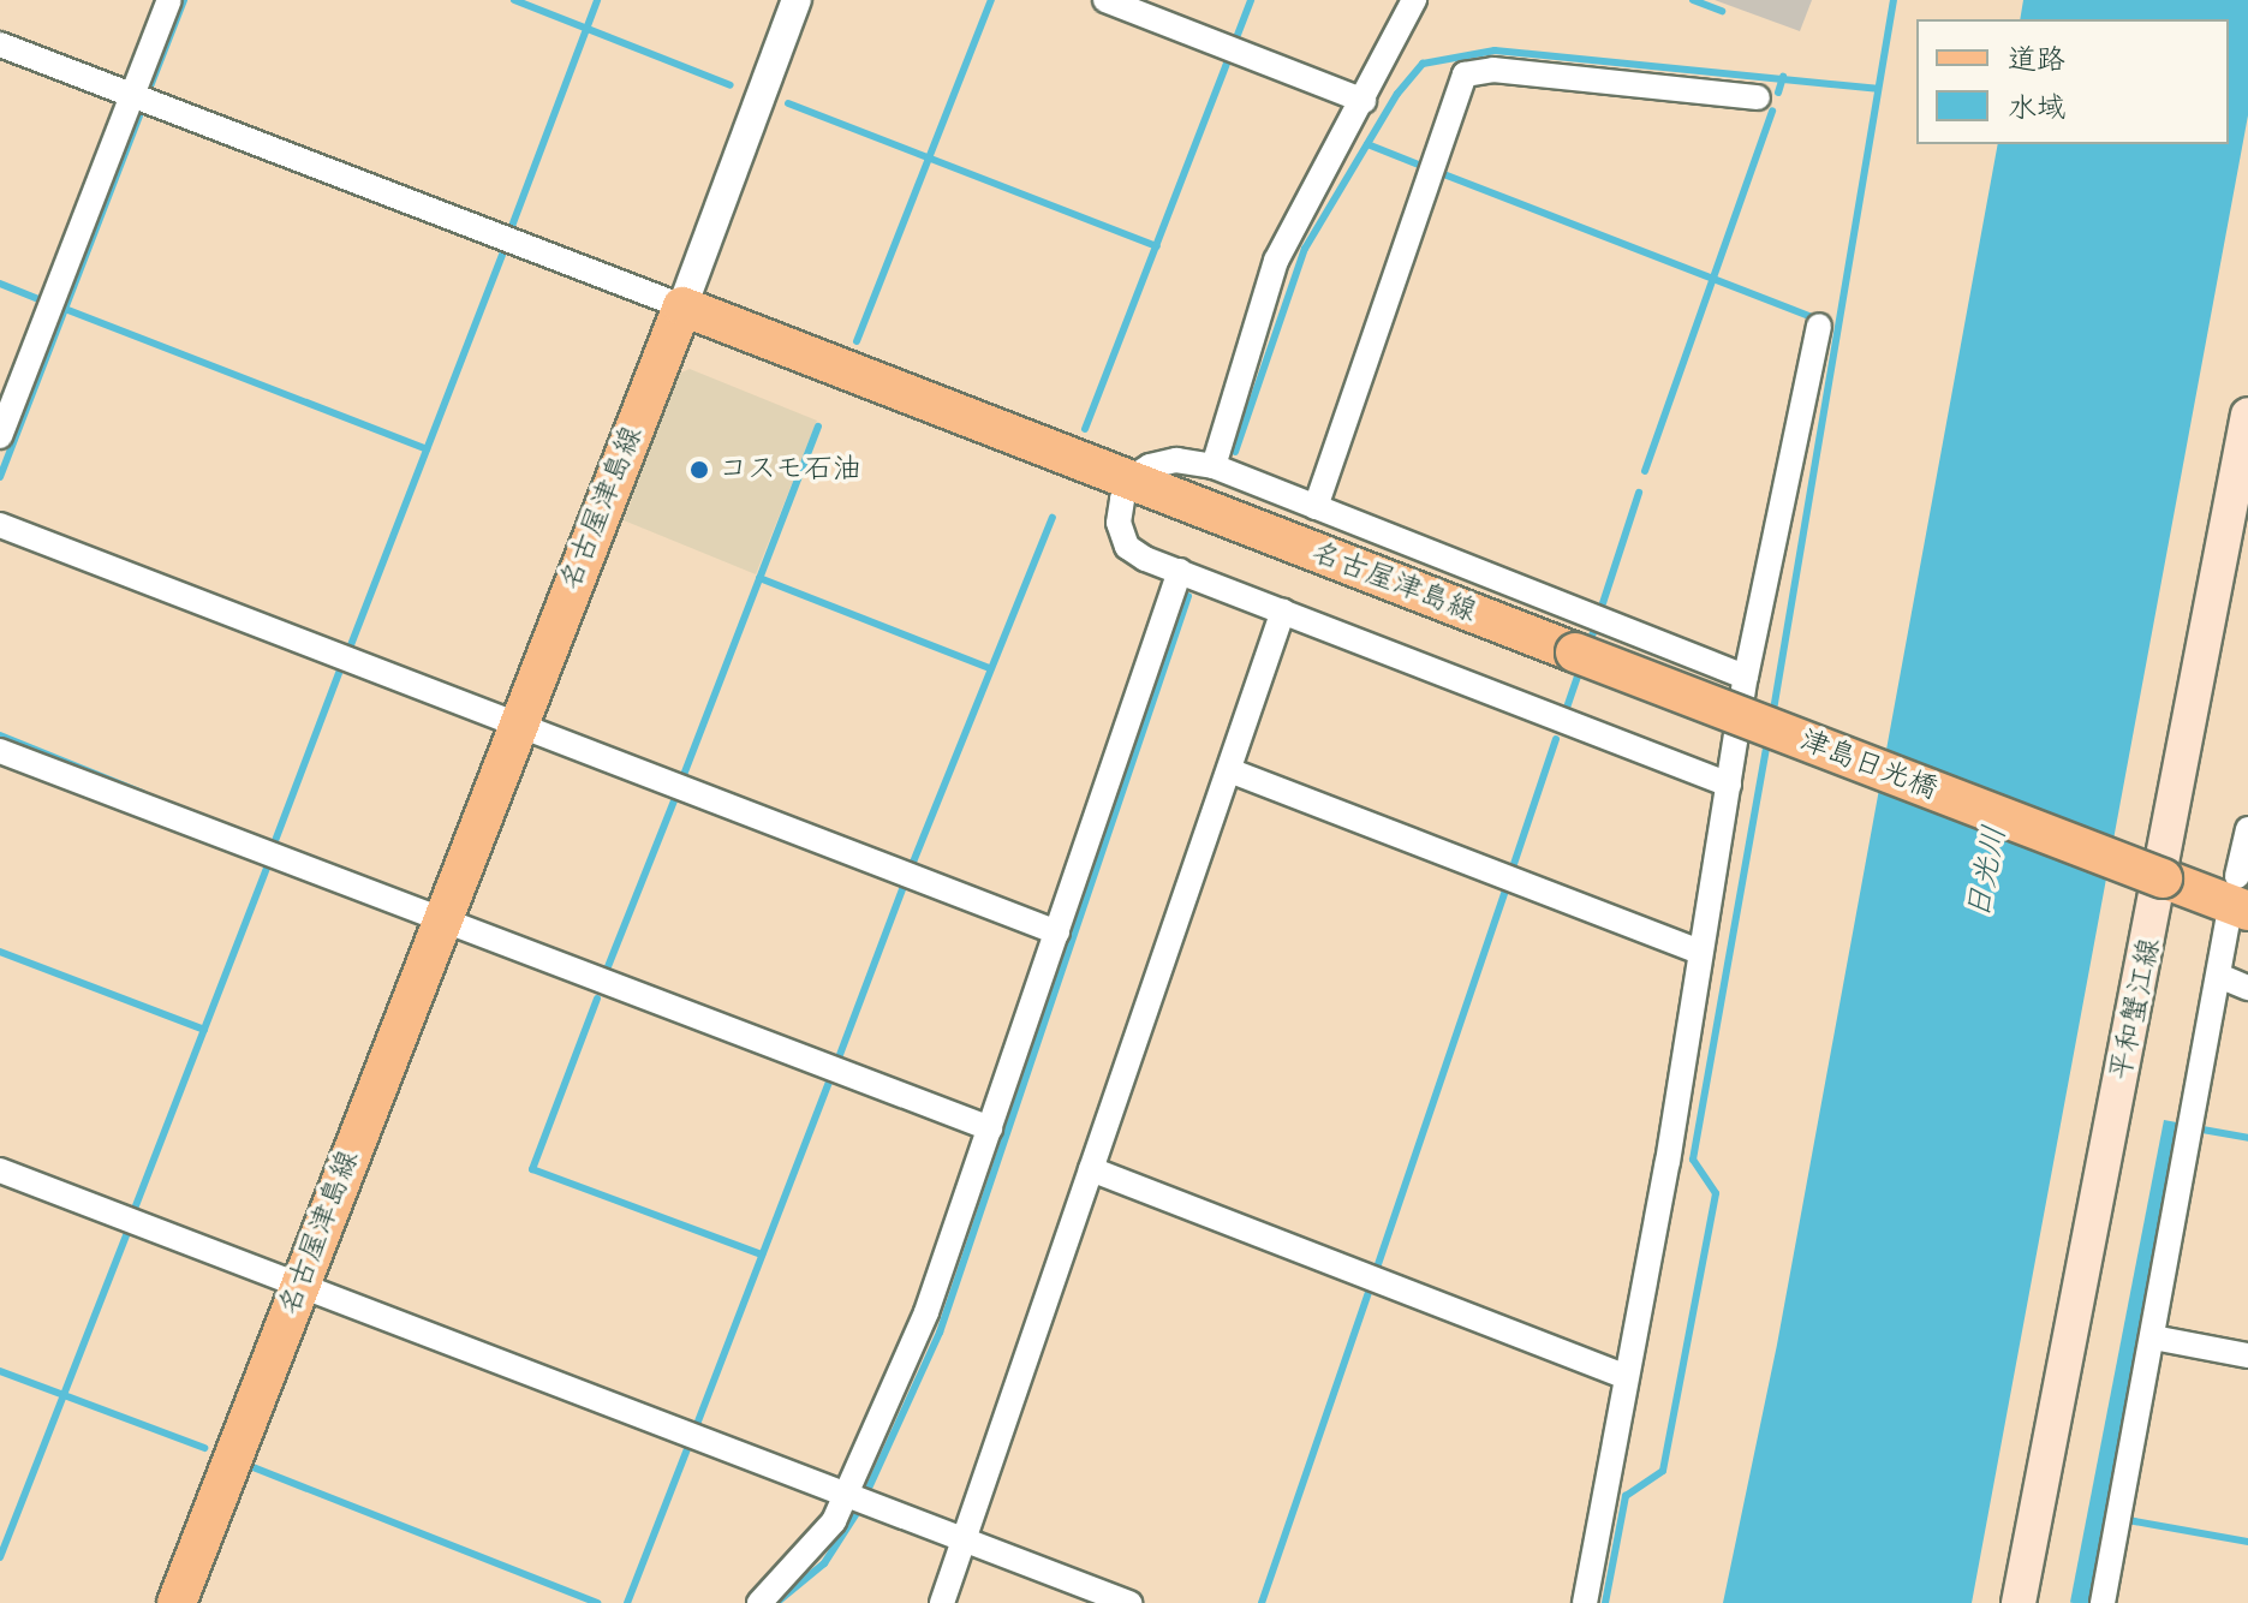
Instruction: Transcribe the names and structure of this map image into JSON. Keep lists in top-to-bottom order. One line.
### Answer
{"streets":{"main road":["名古屋津島線","津島日光橋","平和蟹江線"]},"crossings":[["名古屋津島線","津島日光橋"],["津島日光橋","平和蟹江線"]],"water":["日光川"],"places":["コスモ石油"],"legend":["道路","水域"]}
